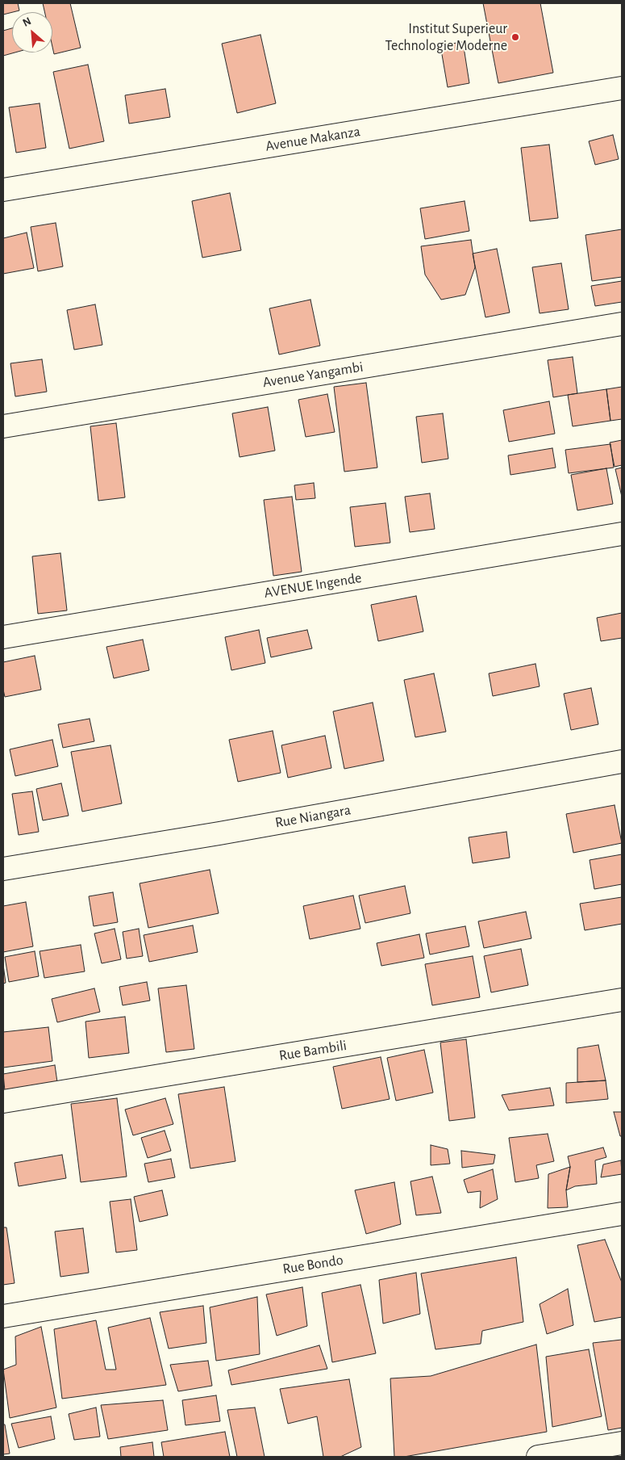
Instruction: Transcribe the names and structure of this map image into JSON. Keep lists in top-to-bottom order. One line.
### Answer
{"streets":{"street":["Avenue Makanza","Avenue Yangambi","AVENUE Ingende","Rue Niangara","Rue Bambili","Rue Bondo"]},"places":["Institut Superieur Technologie Moderne"],"north":"top left"}
